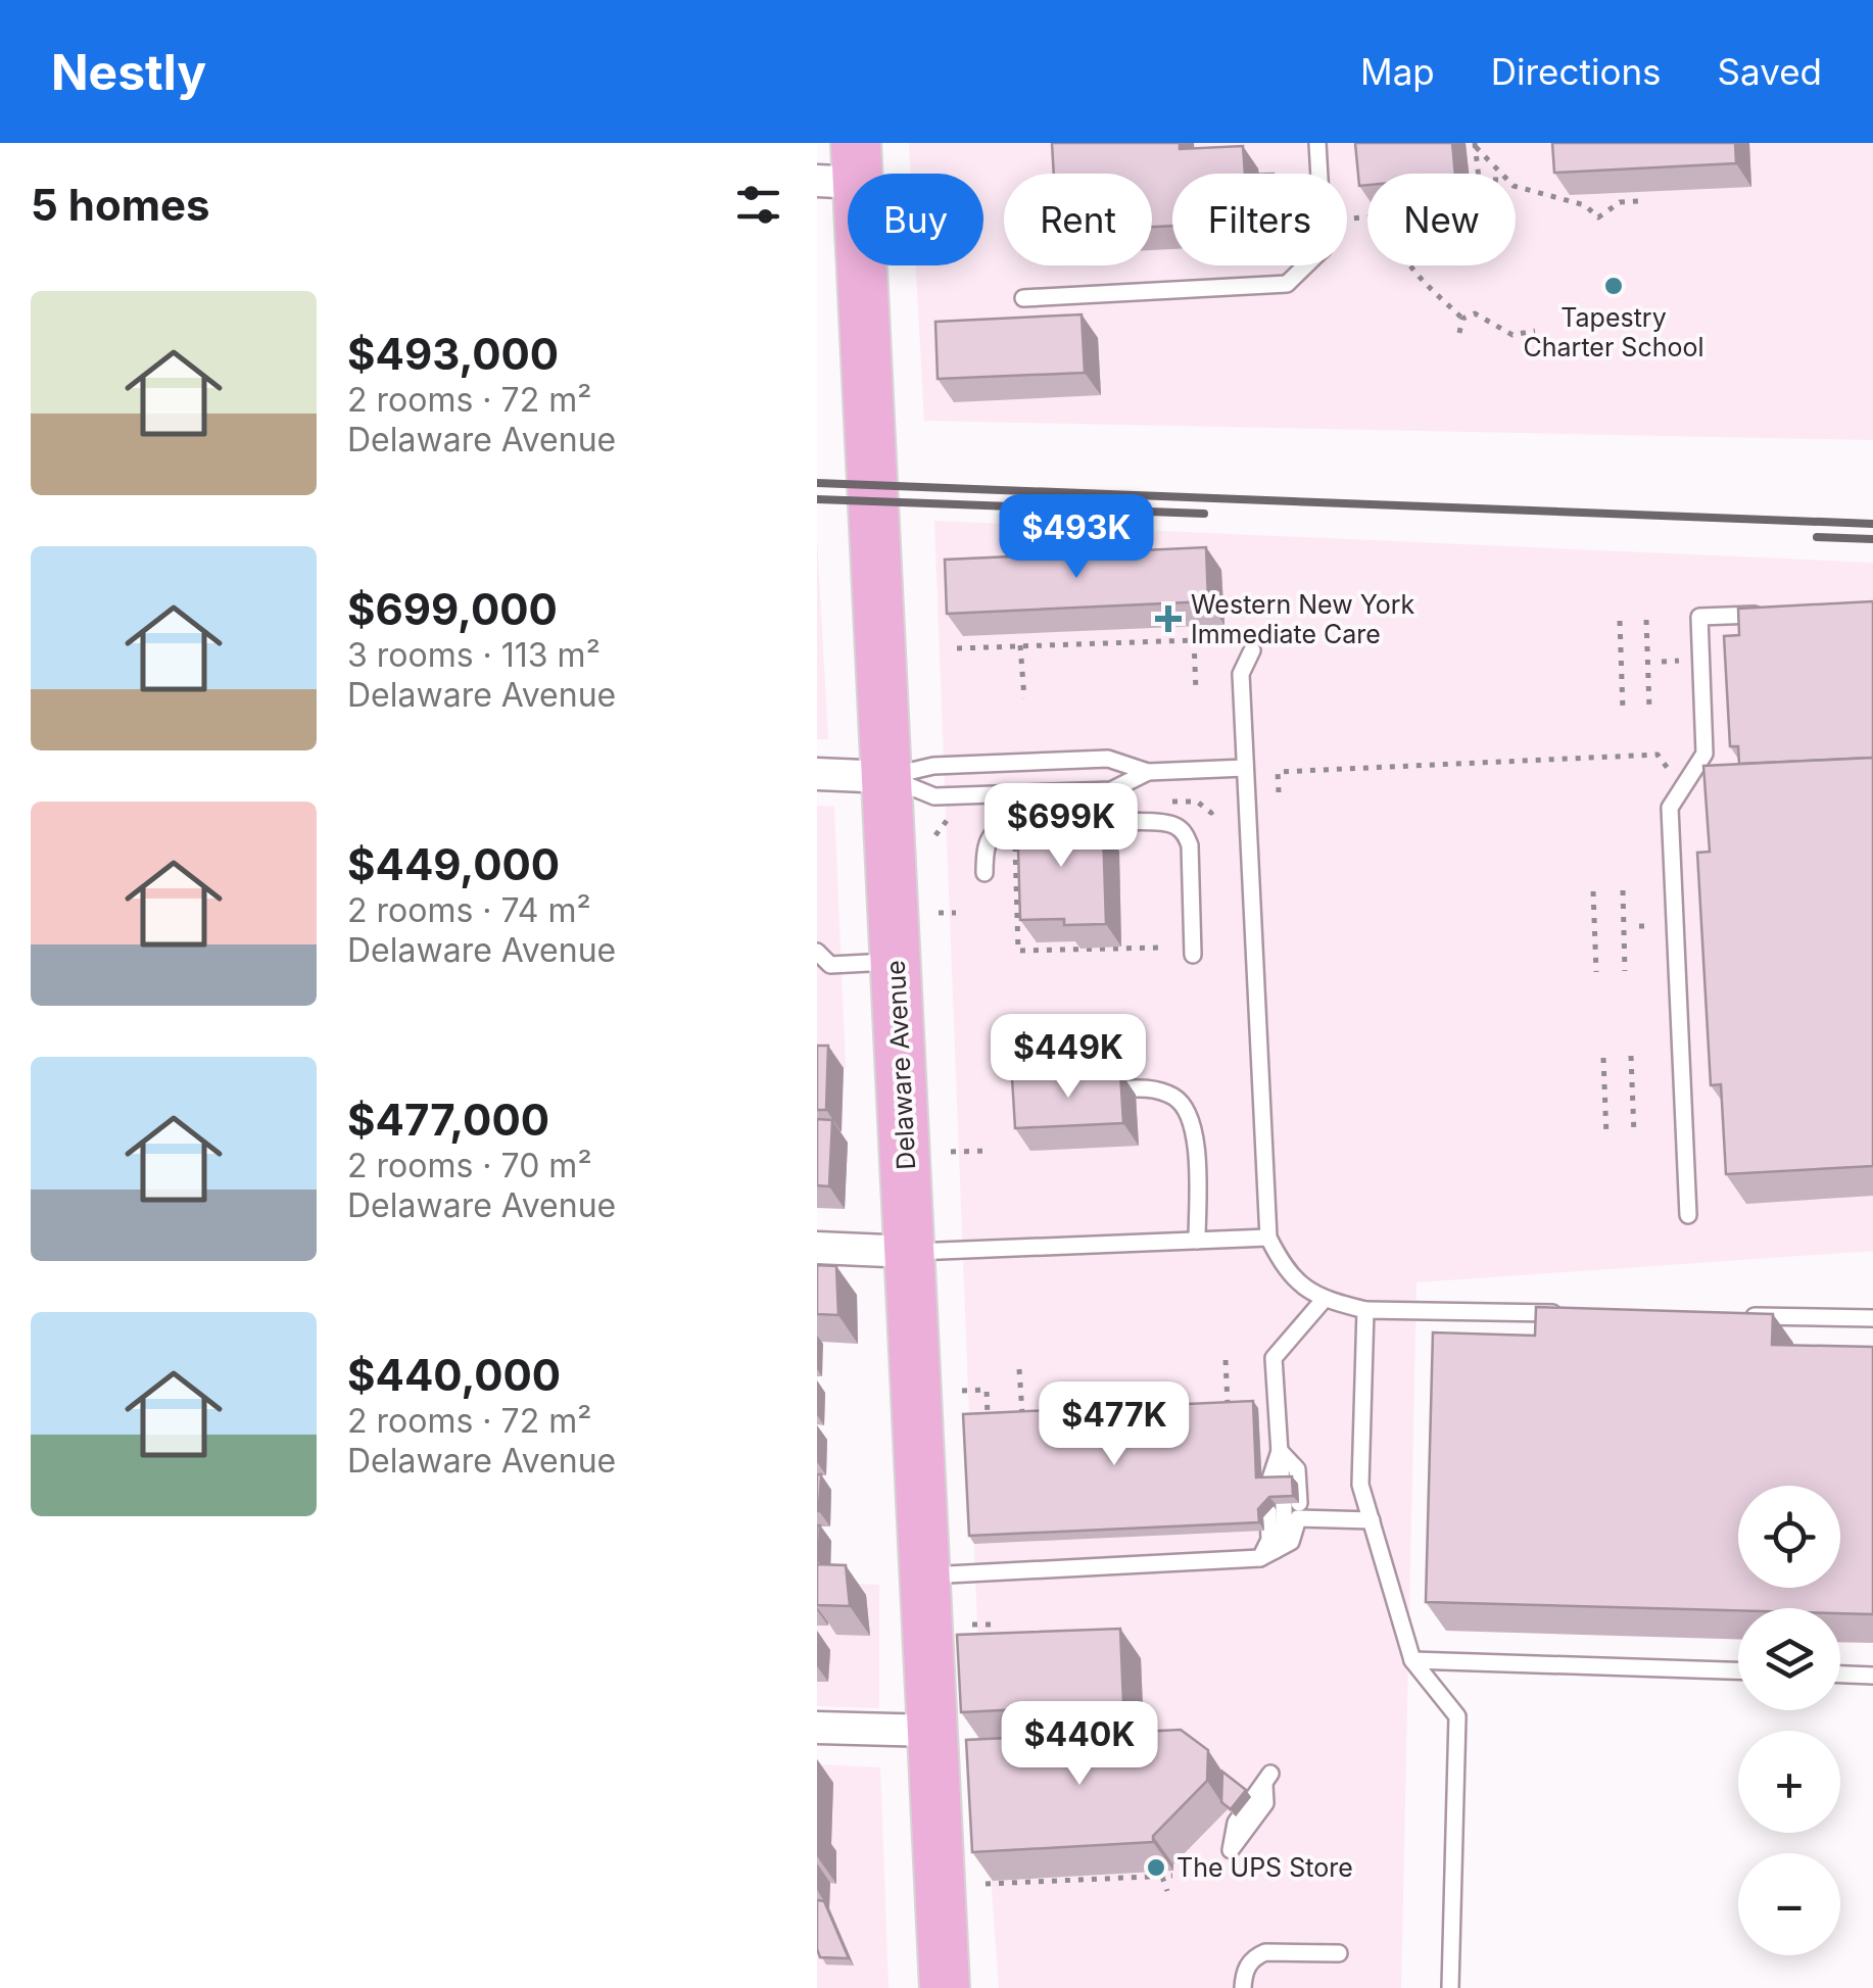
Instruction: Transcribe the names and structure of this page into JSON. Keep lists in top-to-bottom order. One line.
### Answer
{"streets":{"main road":["Delaware Avenue"]},"places":{"other":["Tapestry Charter School","The UPS Store"],"health":["Western New York Immediate Care"]},"page":{"header":"Nestly","nav":["Map","Directions","Saved"],"heading":"5 homes","chip":["Buy","Rent","Filters","New"],"list":[{"name":"$493,000","note":"2 rooms · 72 m² · Delaware Avenue"},{"name":"$699,000","note":"3 rooms · 113 m² · Delaware Avenue"},{"name":"$449,000","note":"2 rooms · 74 m² · Delaware Avenue"},{"name":"$477,000","note":"2 rooms · 70 m² · Delaware Avenue"},{"name":"$440,000","note":"2 rooms · 72 m² · Delaware Avenue"}],"price":["$493K","$699K","$449K","$477K","$440K"],"map_buttons":["+","−"]}}
